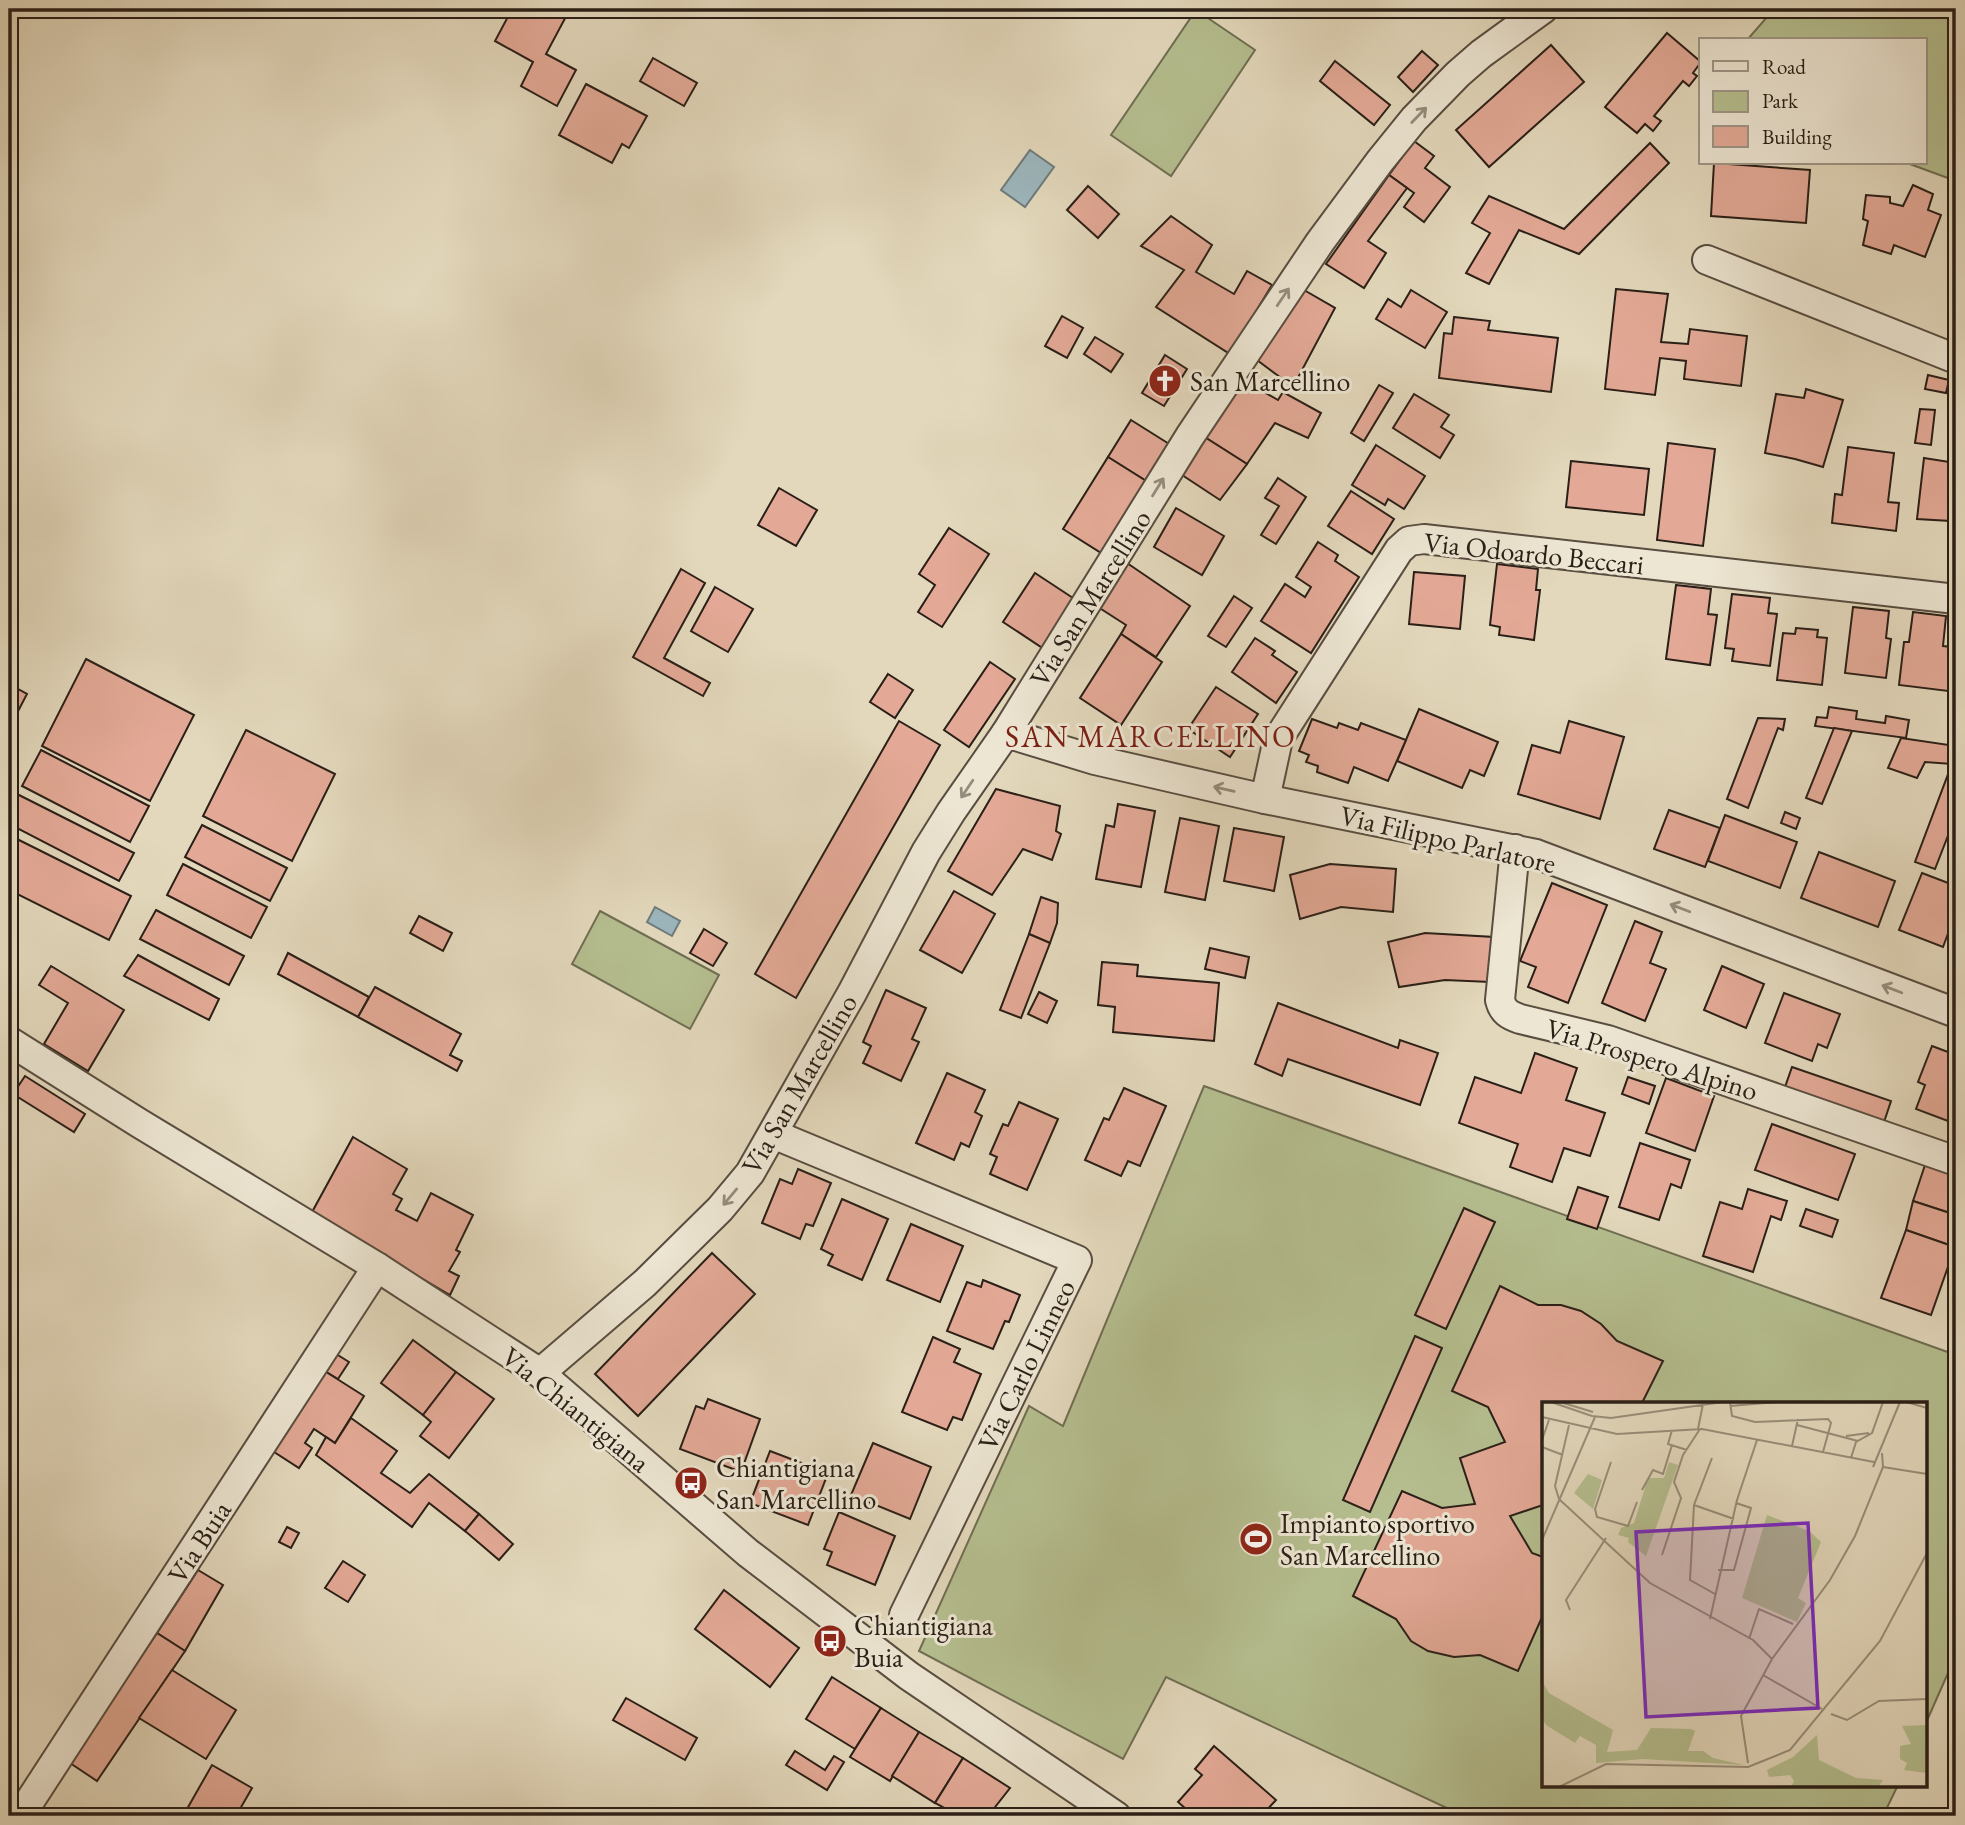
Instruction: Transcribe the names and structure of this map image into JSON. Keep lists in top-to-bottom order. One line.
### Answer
{"streets":{"street":["Via Odoardo Beccari","Via San Marcellino","Via Filippo Parlatore","Via Prospero Alpino","Via Carlo Linneo","Via Chiantigiana","Via Buia"]},"crossings":[["Via Odoardo Beccari","Via Filippo Parlatore"],["Via San Marcellino","Via Filippo Parlatore"],["Via San Marcellino","Via Carlo Linneo"],["Via San Marcellino","Via Chiantigiana"],["Via Filippo Parlatore","Via Prospero Alpino"],["Via Chiantigiana","Via Buia"]],"one_way":["Via Filippo Parlatore"],"districts":["SAN MARCELLINO"],"places":{"church":["San Marcellino"],"bus stop":["Chiantigiana San Marcellino","Chiantigiana Buia"],"sports":["Impianto sportivo San Marcellino"]},"legend":["Road","Park","Building"]}
